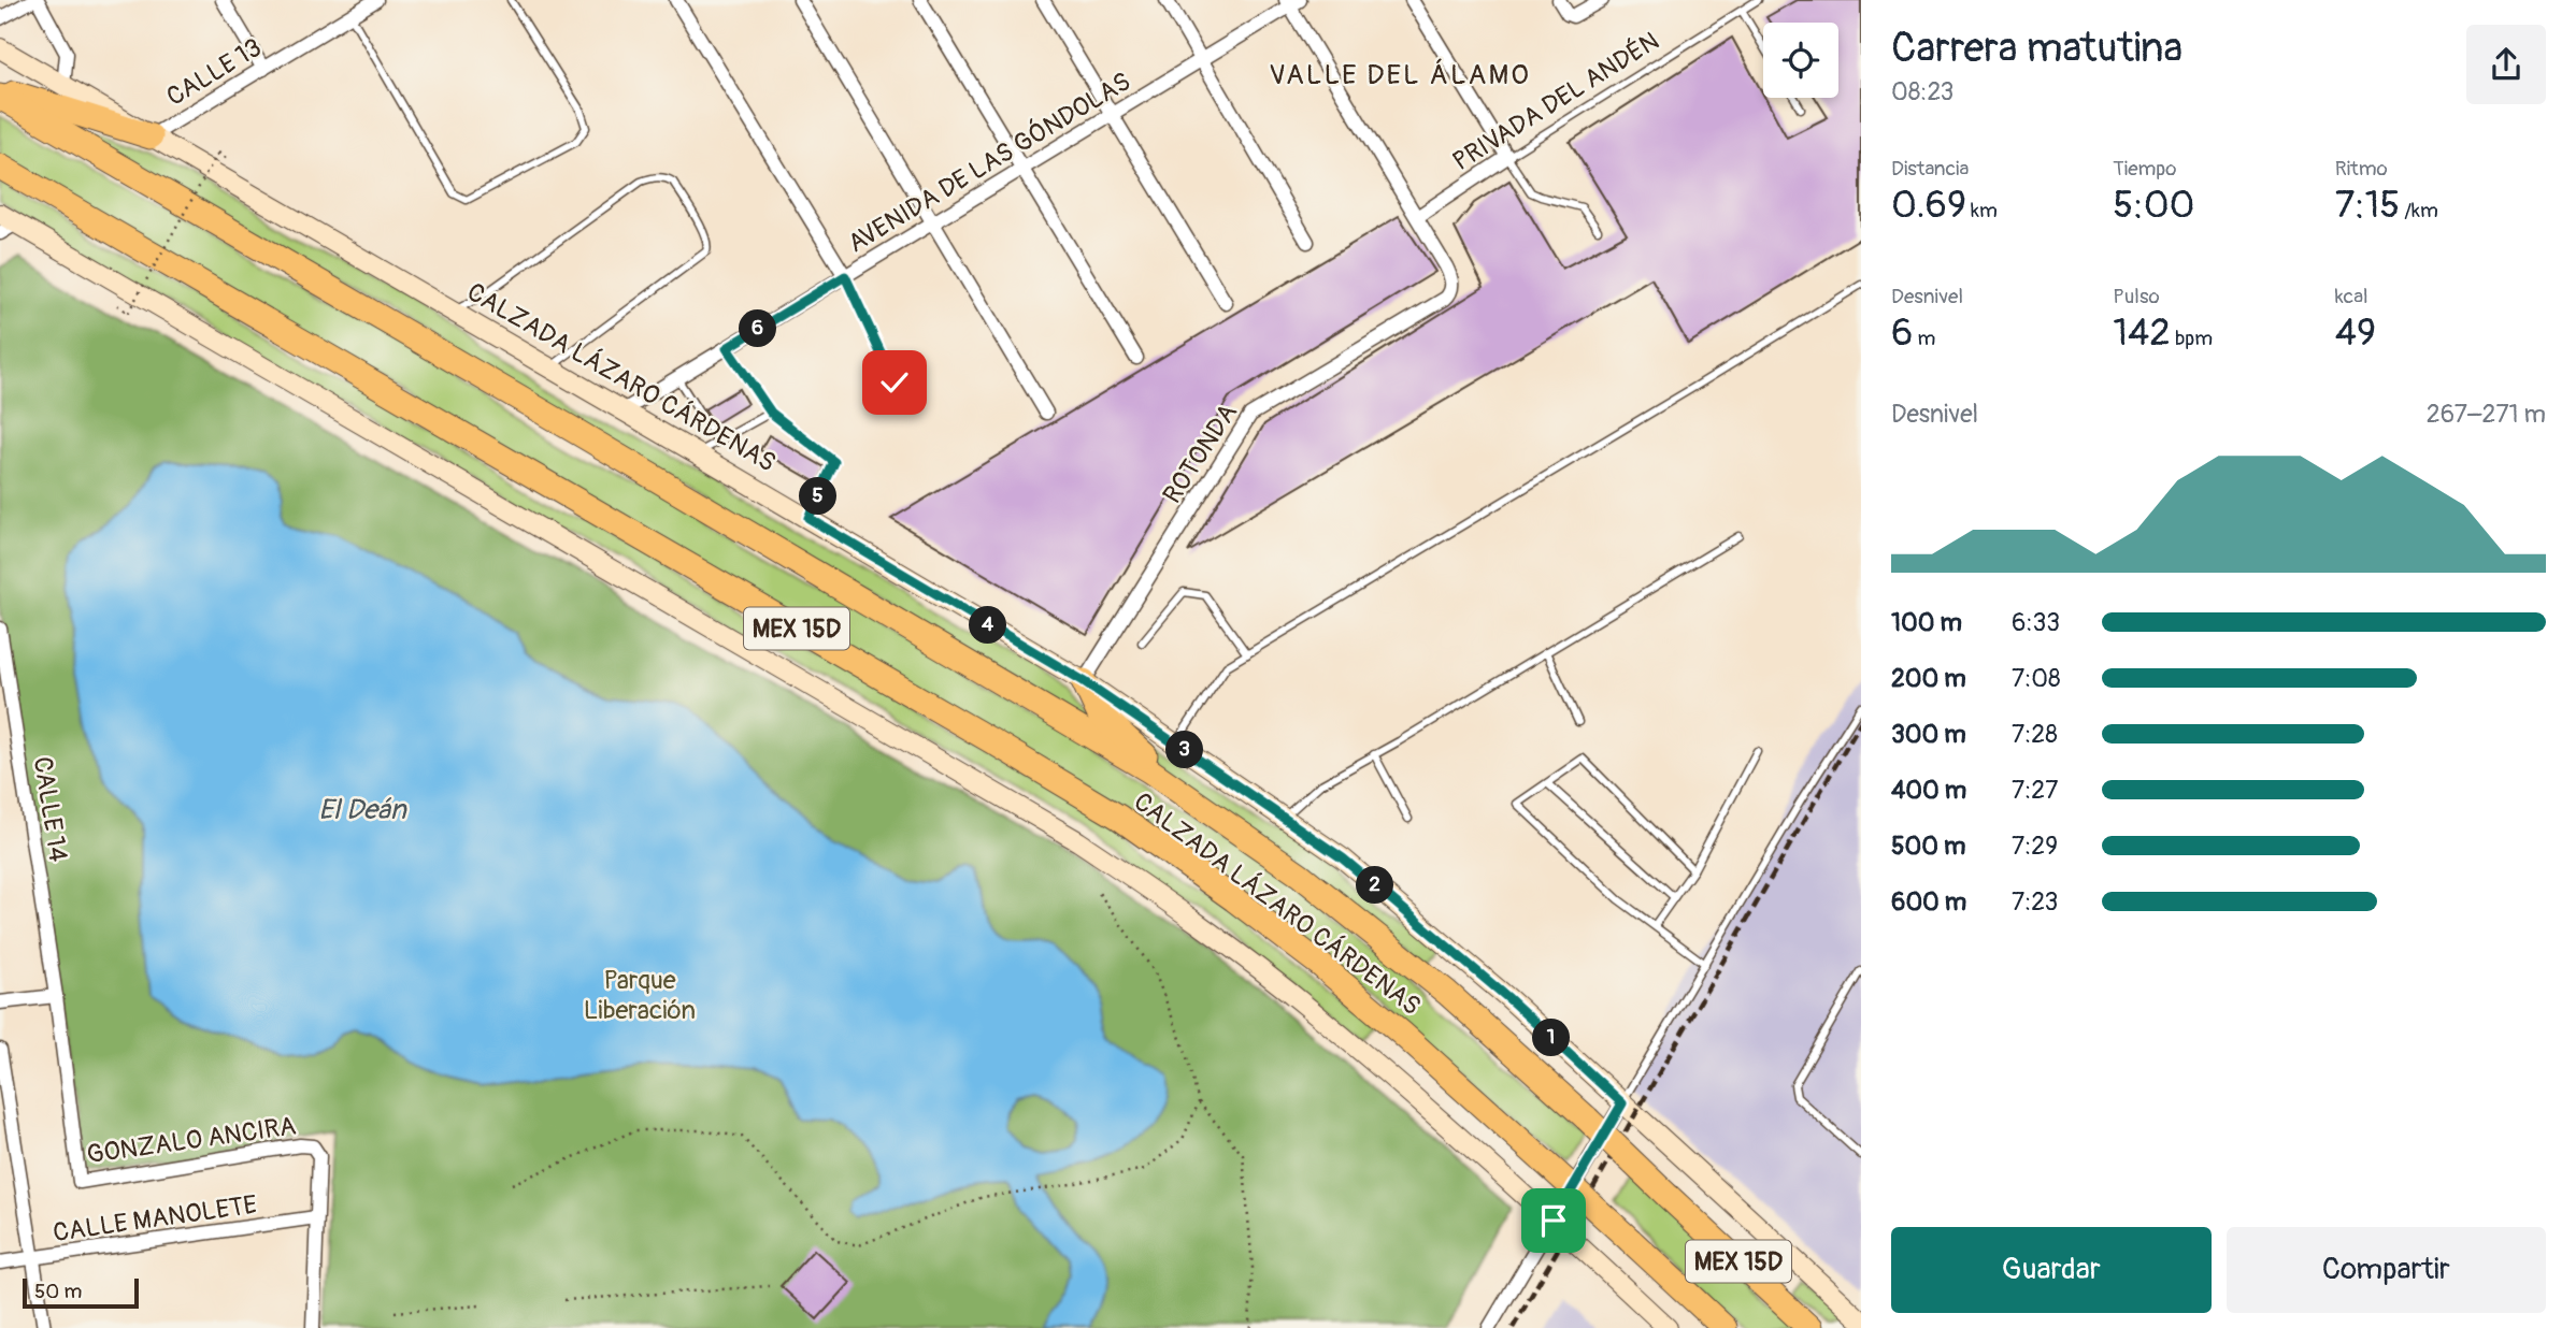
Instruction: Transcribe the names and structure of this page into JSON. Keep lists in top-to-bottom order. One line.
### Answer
{"streets":{"highway":["CALZADA LÁZARO CÁRDENAS","MEX 15D"],"street":["CALLE 13","PRIVADA DEL ANDÉN","AVENIDA DE LAS GÓNDOLAS","ROTONDA","CALLE 14","GONZALO ANCIRA","CALLE MANOLETE"]},"crossings":[["CALLE 13","CALZADA LÁZARO CÁRDENAS"],["PRIVADA DEL ANDÉN","ROTONDA"],["AVENIDA DE LAS GÓNDOLAS","CALZADA LÁZARO CÁRDENAS"],["CALZADA LÁZARO CÁRDENAS","ROTONDA"],["CALLE 14","GONZALO ANCIRA"],["GONZALO ANCIRA","CALLE MANOLETE"]],"districts":["VALLE DEL ÁLAMO"],"water":["El Deán"],"parks":["Parque Liberación"],"scale_bar":"50 m","page":{"heading":["Carrera matutina","08:23"],"stats":[["Distancia","0.69 km"],["Tiempo","5:00"],["Ritmo","7:15 /km"],["Desnivel","6 m"],["Pulso","142 bpm"],["kcal","49"]],"pins":["6","5","4","3","2","1"],"chart":["Desnivel","267–271 m"],"list":[{"name":"100 m","note":"6:33"},{"name":"200 m","note":"7:08"},{"name":"300 m","note":"7:28"},{"name":"400 m","note":"7:27"},{"name":"500 m","note":"7:29"},{"name":"600 m","note":"7:23"}],"buttons":["Guardar","Compartir"],"scale":"50 m"}}
